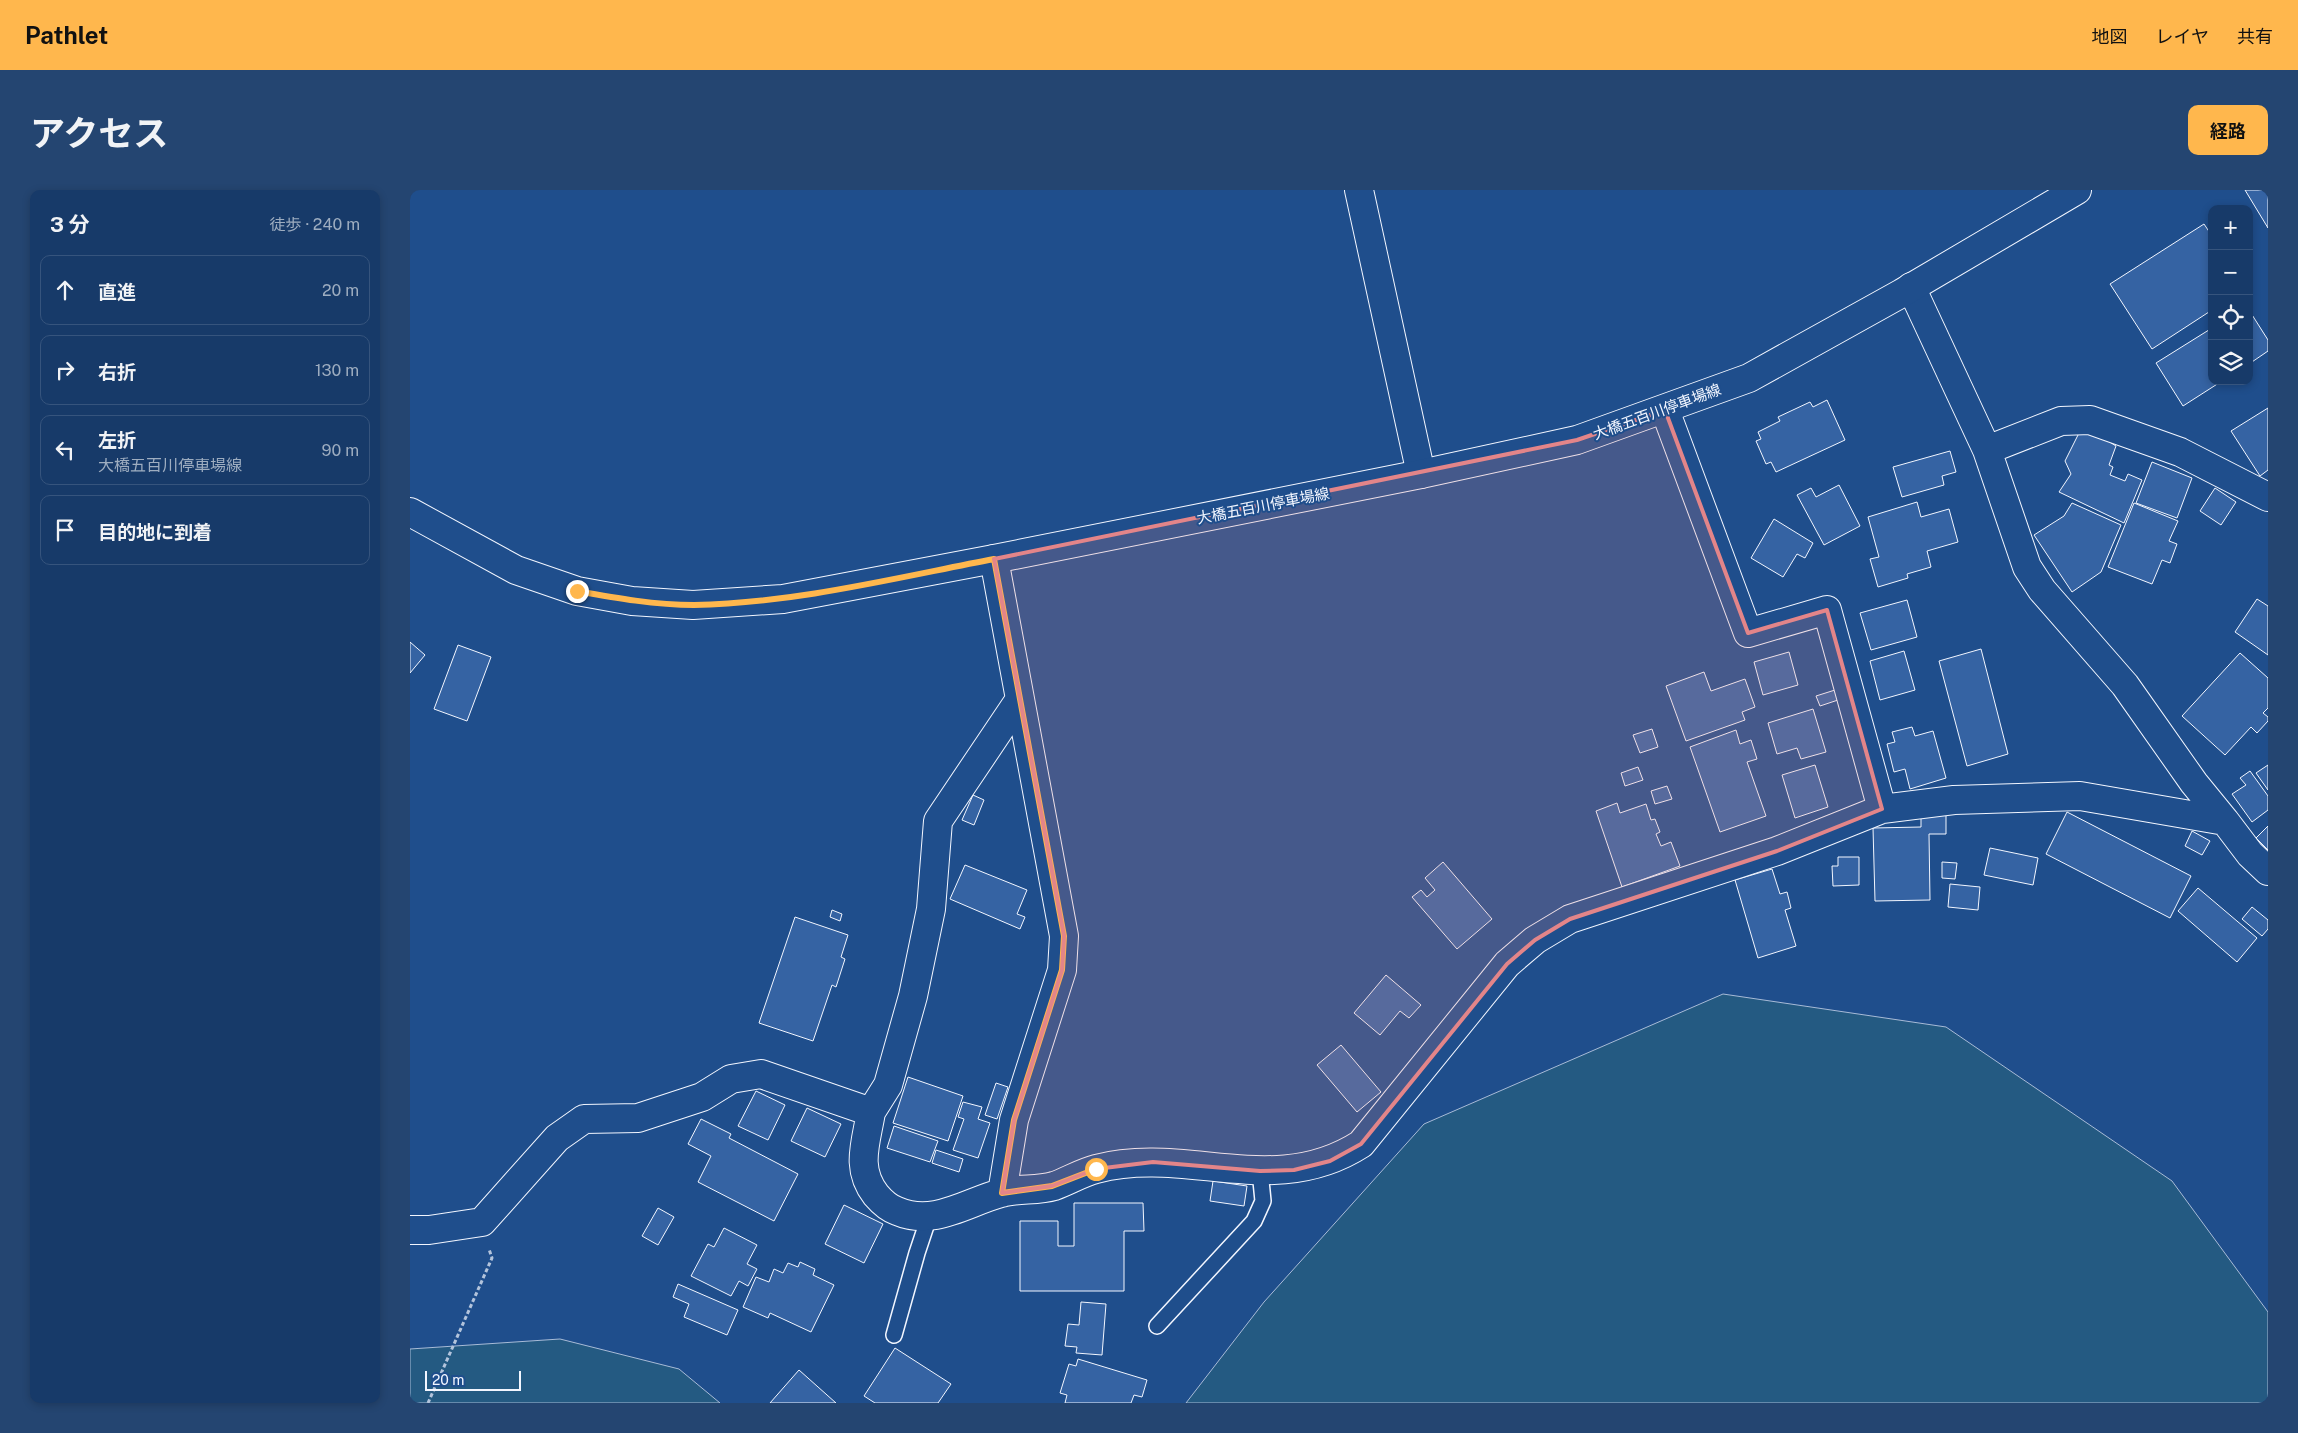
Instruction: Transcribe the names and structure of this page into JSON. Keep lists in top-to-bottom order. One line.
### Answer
{"streets":{"street":["大橋五百川停車場線"]},"scale_bar":"20 m","page":{"header":"Pathlet","nav":["地図","レイヤ","共有"],"title":"アクセス","buttons":"経路","heading":["3 分","徒歩 · 240 m"],"map_buttons":["+","−"],"list":[["直進","20 m"],["右折","130 m"],["左折","大橋五百川停車場線","90 m"],"目的地に到着"],"scale":"20 m"}}
